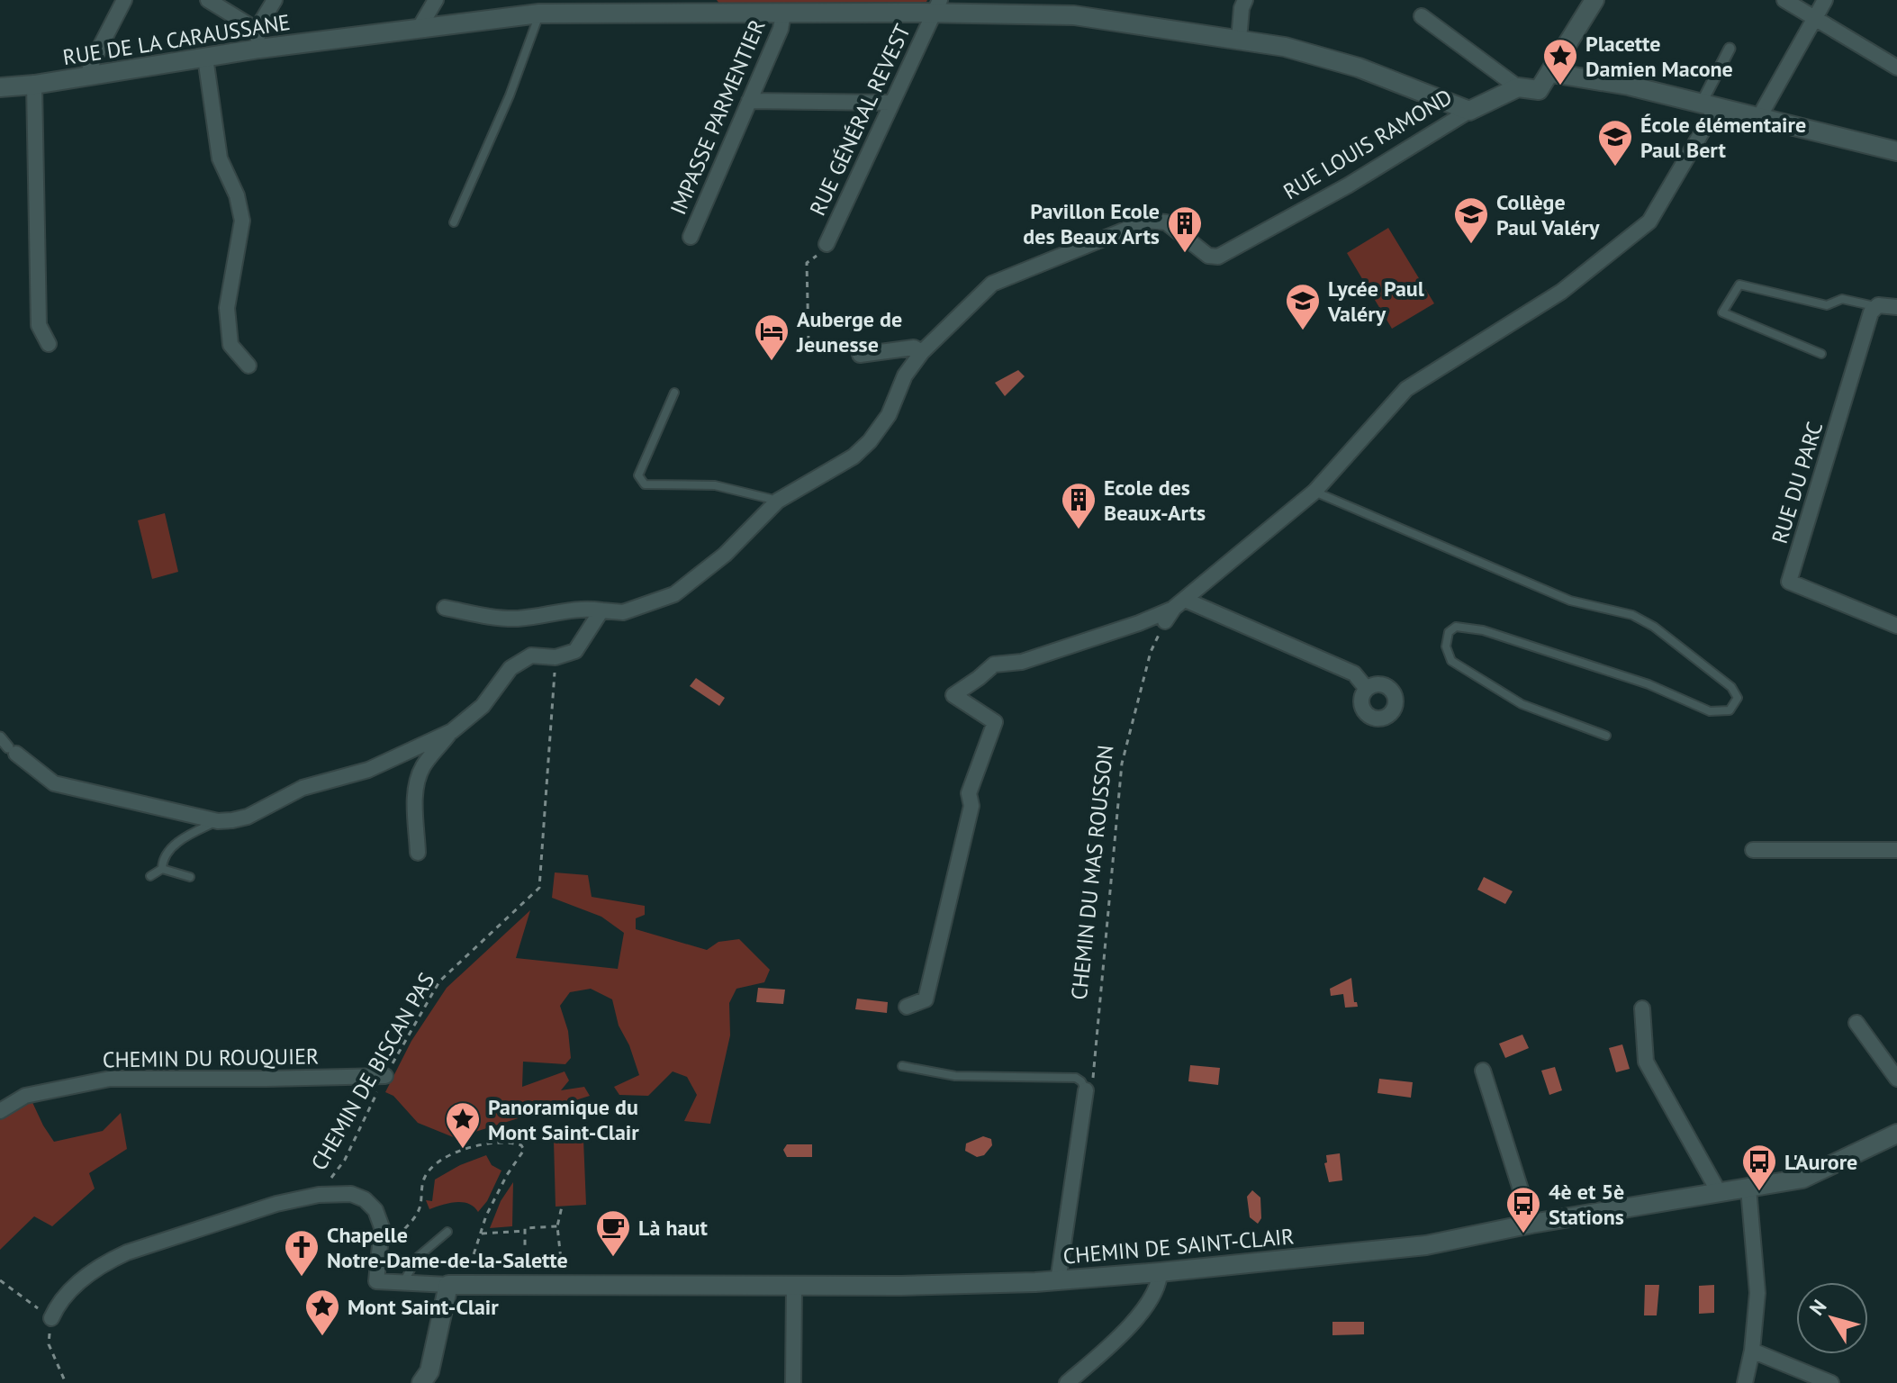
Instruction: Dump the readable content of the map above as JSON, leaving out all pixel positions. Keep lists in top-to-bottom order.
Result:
{
  "streets": {
    "street": [
      "RUE DE LA CARAUSSANE",
      "IMPASSE PARMENTIER",
      "RUE GÉNÉRAL REVEST",
      "RUE LOUIS RAMOND",
      "RUE DU PARC",
      "CHEMIN DU ROUQUIER",
      "CHEMIN DE SAINT-CLAIR"
    ],
    "path": ["CHEMIN DU MAS ROUSSON", "CHEMIN DE BISCAN PAS"]
  },
  "crossings": [
    ["RUE DE LA CARAUSSANE", "IMPASSE PARMENTIER"],
    ["RUE DE LA CARAUSSANE", "RUE GÉNÉRAL REVEST"],
    ["RUE DE LA CARAUSSANE", "RUE LOUIS RAMOND"],
    ["CHEMIN DU ROUQUIER", "CHEMIN DE BISCAN PAS"]
  ],
  "places": {
    "place": ["Placette Damien Macone", "Panoramique du Mont Saint-Clair", "Mont Saint-Clair"],
    "school or university": ["École élémentaire Paul Bert", "Collège Paul Valéry", "Lycée Paul Valéry"],
    "building": ["Pavillon Ecole des Beaux Arts", "Ecole des Beaux-Arts"],
    "hotel": ["Auberge de Jeunesse"],
    "bus stop": ["L'Aurore", "4è et 5è Stations"],
    "cafe": ["Là haut"],
    "church": ["Chapelle Notre-Dame-de-la-Salette"]
  },
  "north": "top left"
}
